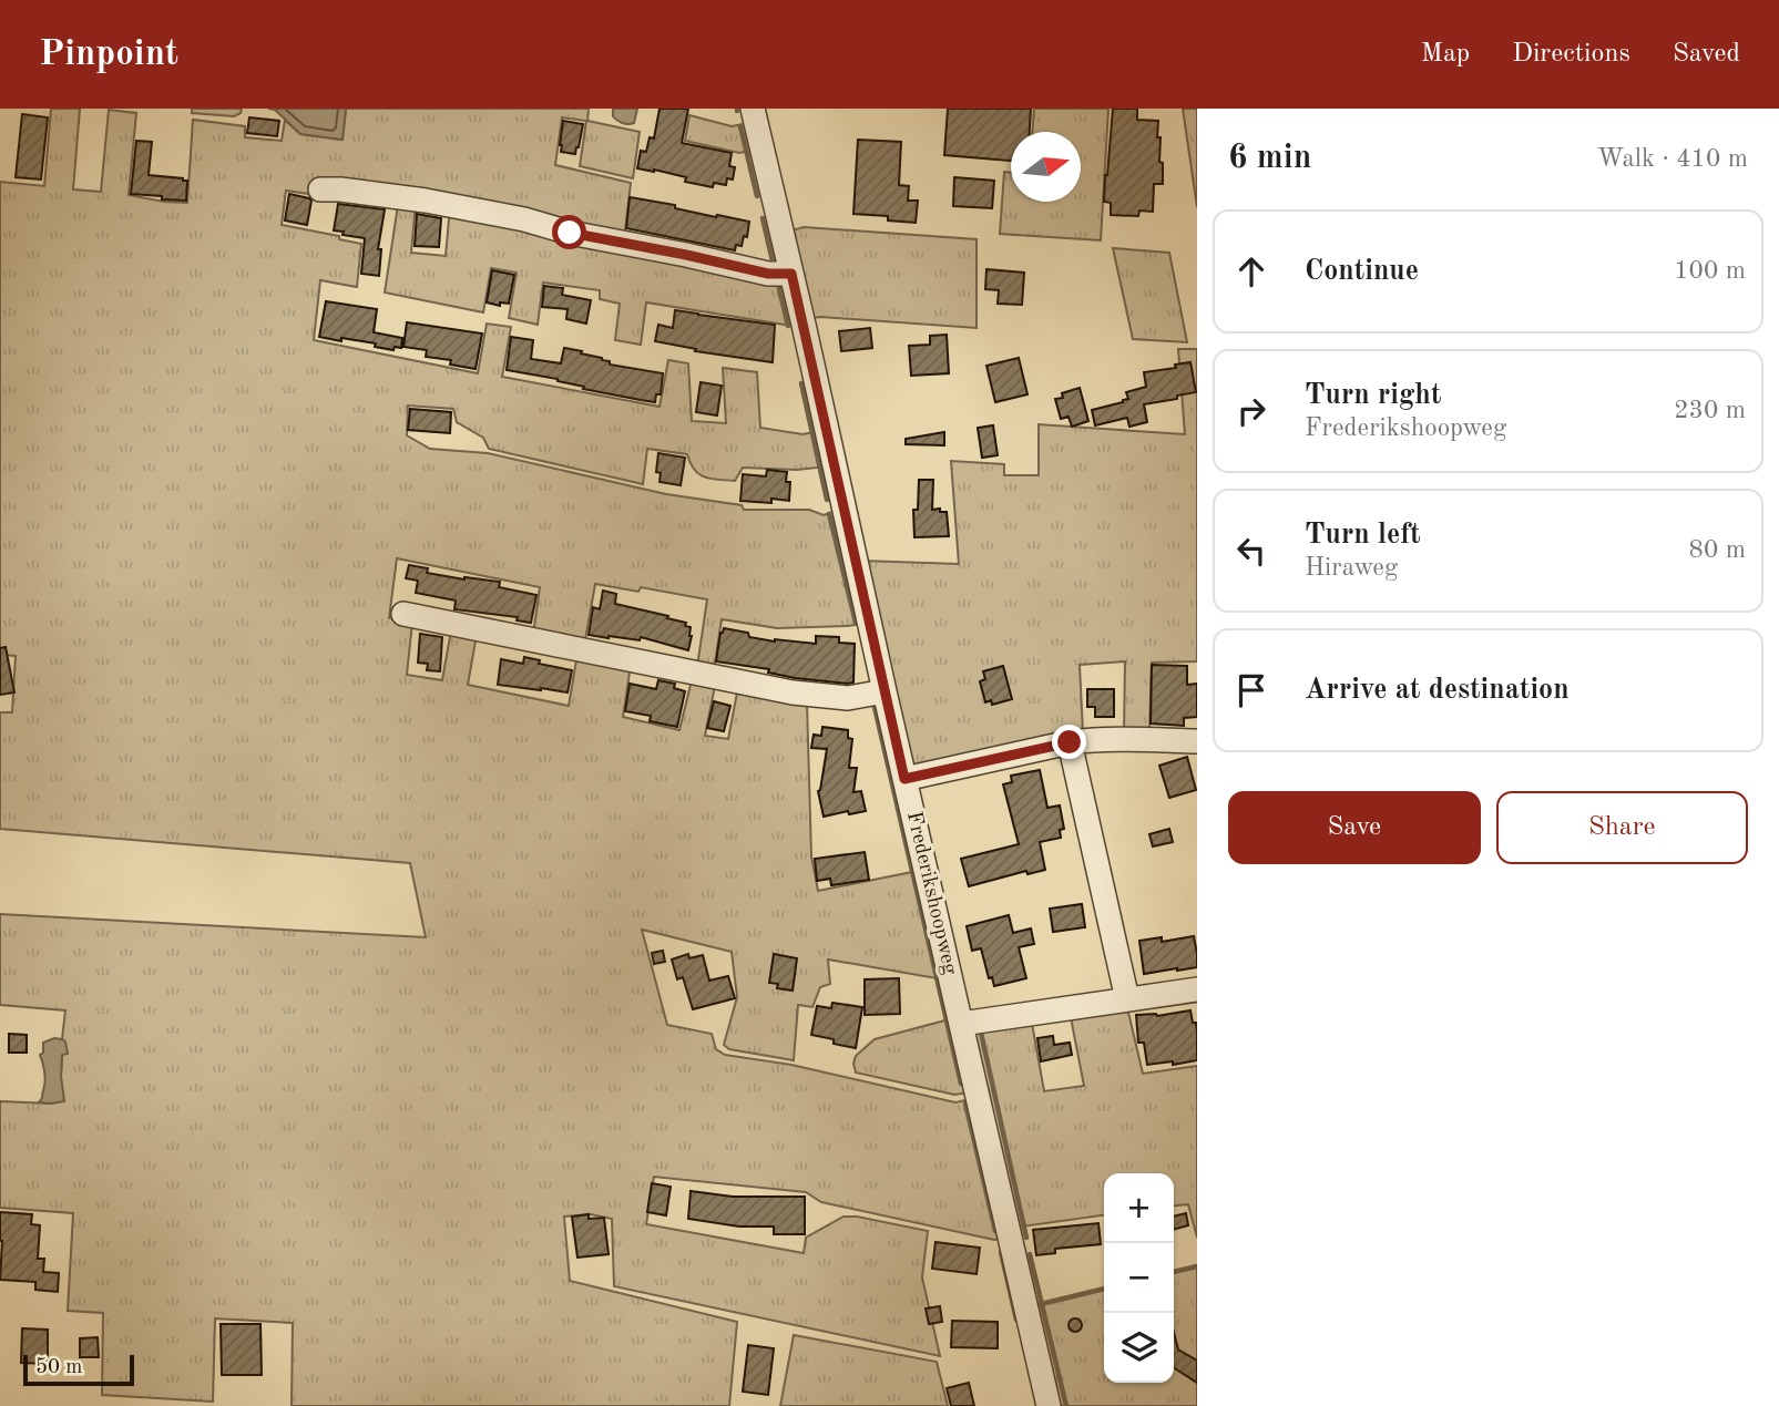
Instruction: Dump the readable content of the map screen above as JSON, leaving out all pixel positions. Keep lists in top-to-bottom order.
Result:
{
  "streets": {
    "street": ["Frederikshoopweg"]
  },
  "scale_bar": "50 m",
  "north": "right",
  "page": {
    "header": "Pinpoint",
    "nav": ["Map", "Directions", "Saved"],
    "heading": ["6 min", "Walk · 410 m"],
    "list": [
      ["Continue", "100 m"],
      ["Turn right", "Frederikshoopweg", "230 m"],
      ["Turn left", "Hiraweg", "80 m"],
      "Arrive at destination"
    ],
    "buttons": ["Save", "Share"],
    "map_buttons": ["+", "−"],
    "scale": "50 m"
  }
}
